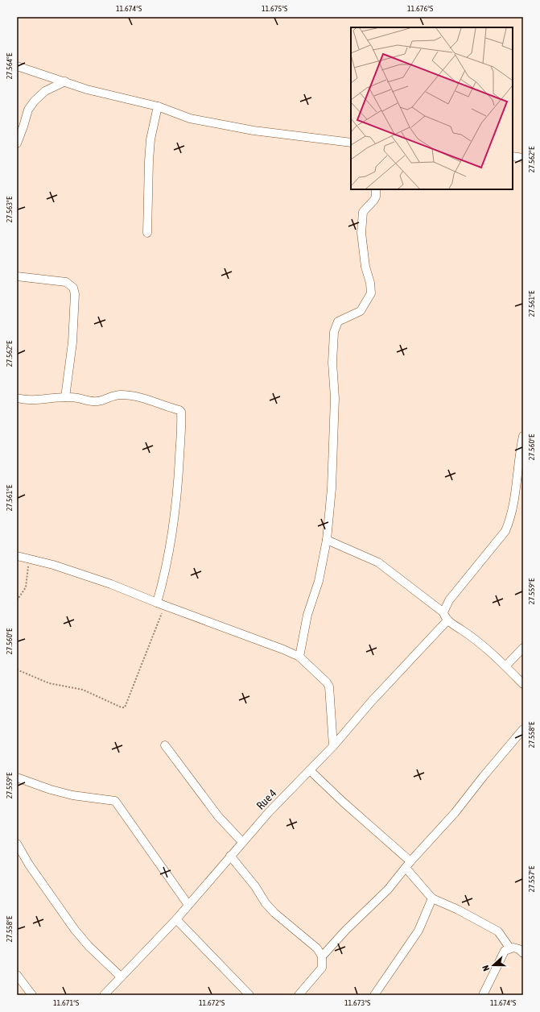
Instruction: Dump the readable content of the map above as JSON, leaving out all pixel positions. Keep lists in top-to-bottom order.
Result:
{
  "streets": {
    "street": ["Rue 4"]
  },
  "north": "left",
  "coordinates": [
    "11.674°S",
    "11.675°S",
    "11.676°S",
    "27.564°E",
    "27.562°E",
    "27.563°E",
    "27.561°E",
    "27.560°E",
    "27.559°E",
    "27.558°E",
    "27.557°E",
    "11.671°S",
    "11.672°S",
    "11.673°S"
  ]
}
